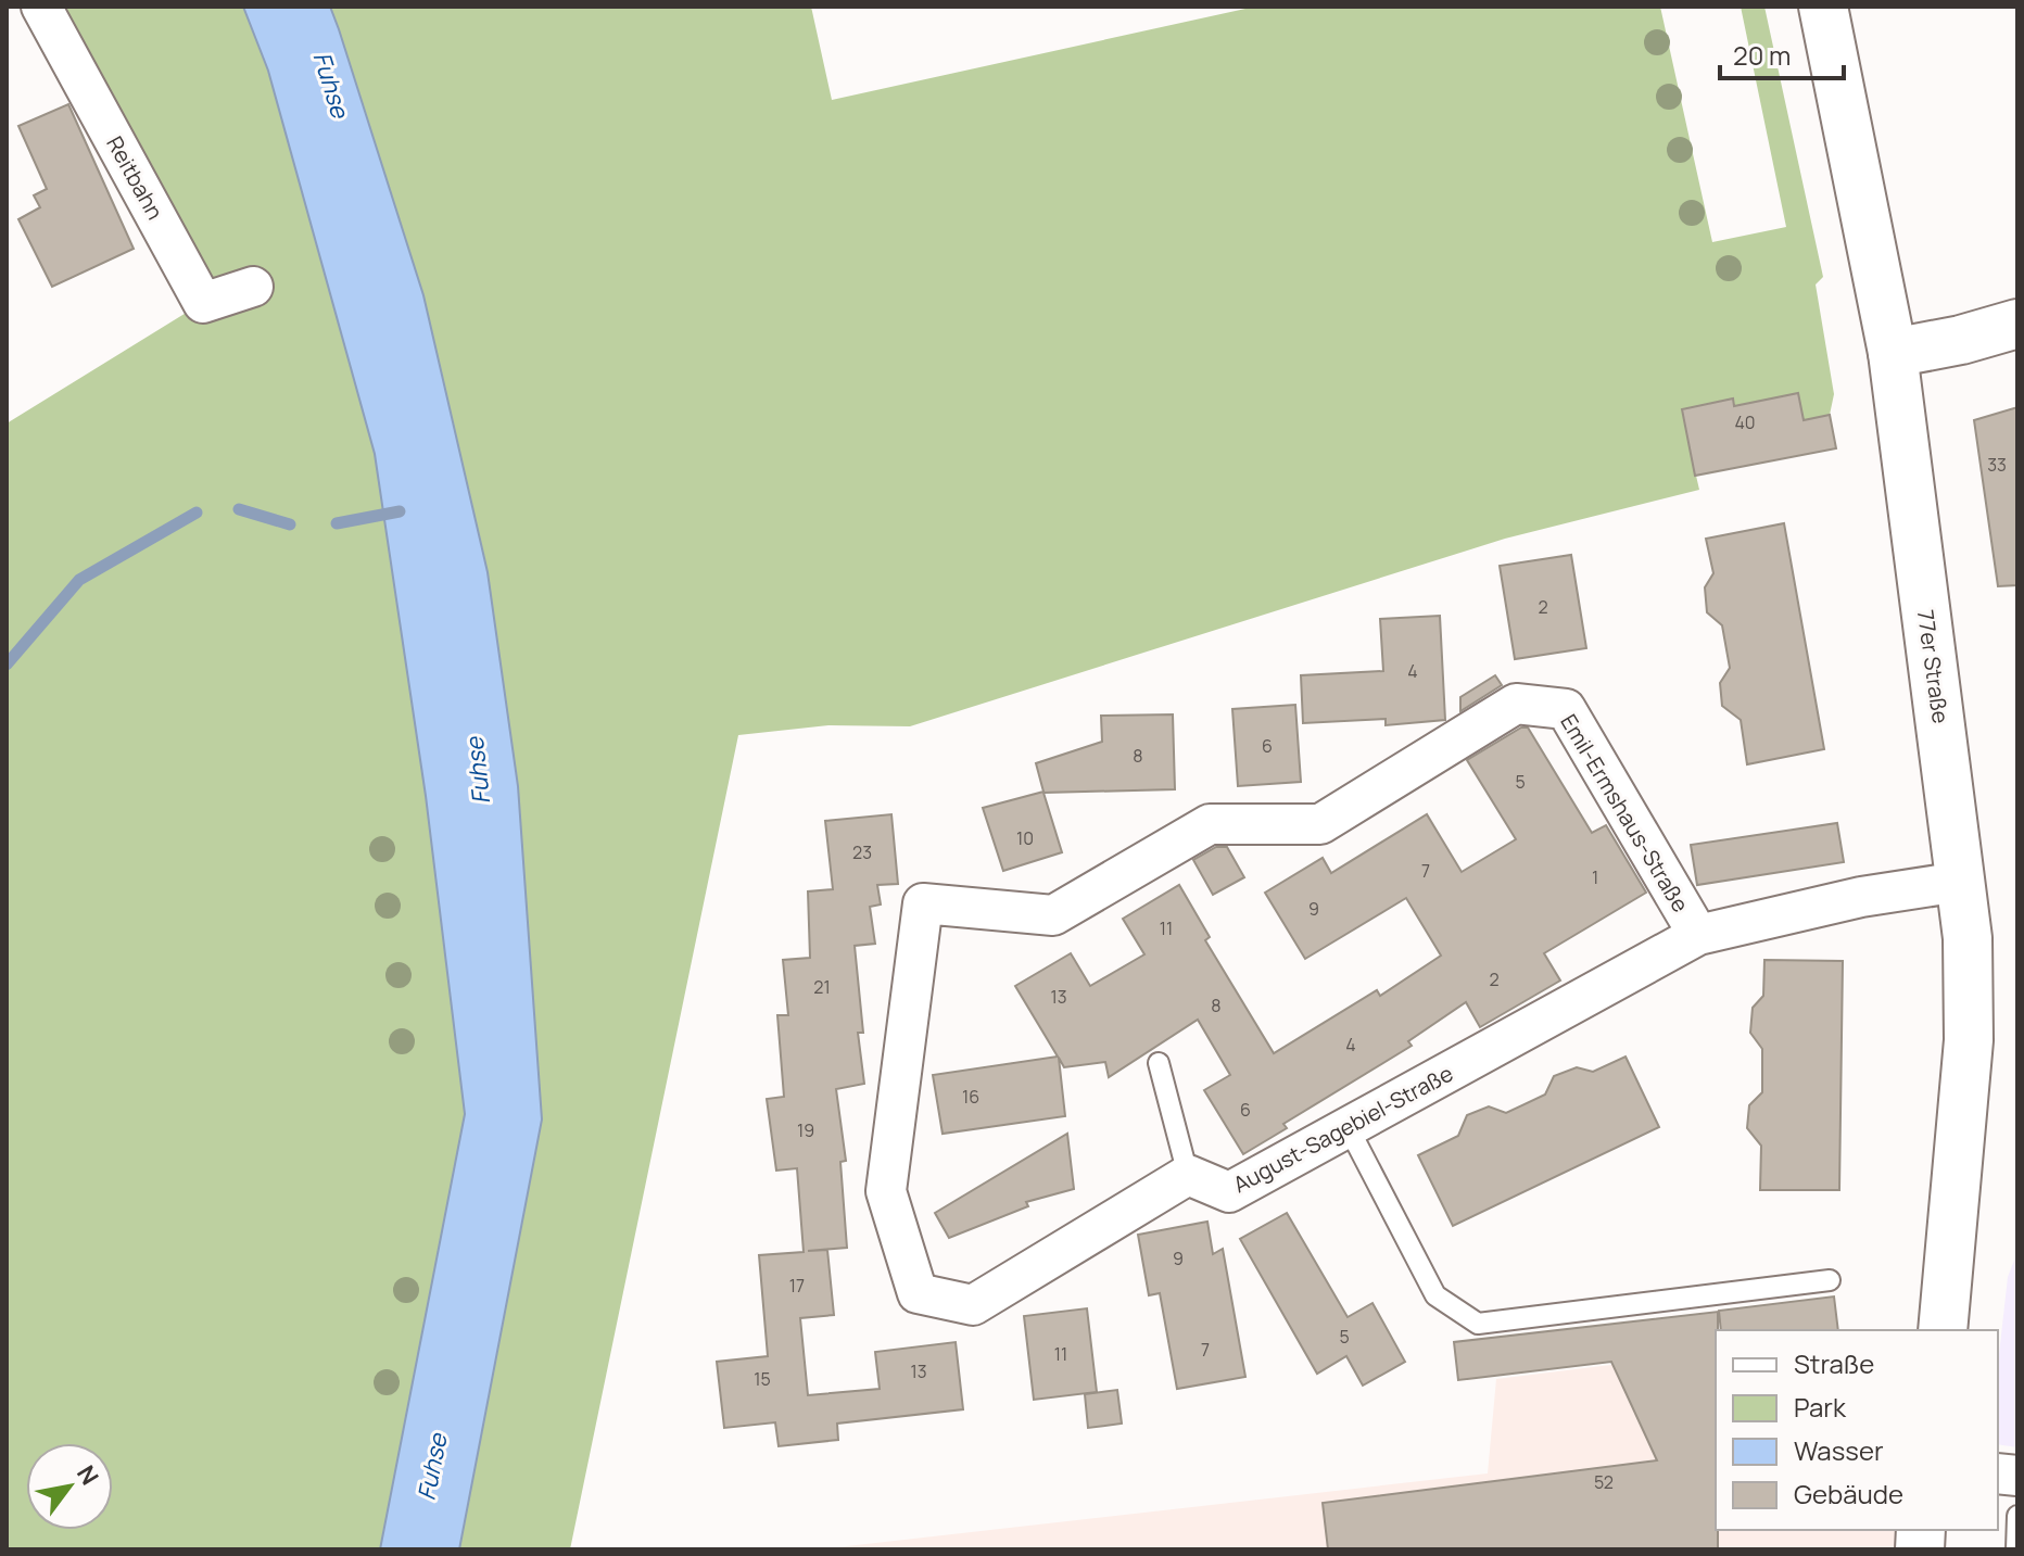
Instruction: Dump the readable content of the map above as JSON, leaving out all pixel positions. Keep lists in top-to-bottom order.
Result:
{
  "streets": {
    "street": [
      "Reitbahn",
      "77er Straße",
      "Emil-Ermshaus-Straße",
      "August-Sagebiel-Straße"
    ]
  },
  "crossings": [
    ["77er Straße", "August-Sagebiel-Straße"],
    ["Emil-Ermshaus-Straße", "August-Sagebiel-Straße"]
  ],
  "water": ["Fuhse"],
  "house_numbers": [
    "40",
    "33",
    "2",
    "4",
    "6",
    "8",
    "5",
    "10",
    "23",
    "7",
    "1",
    "9",
    "11",
    "2",
    "21",
    "13",
    "8",
    "4",
    "16",
    "6",
    "19",
    "9",
    "17",
    "5",
    "7",
    "11",
    "13",
    "15",
    "52"
  ],
  "legend": [
    "Straße",
    "Park",
    "Wasser",
    "Gebäude"
  ],
  "scale_bar": "20 m",
  "north": "top right"
}
